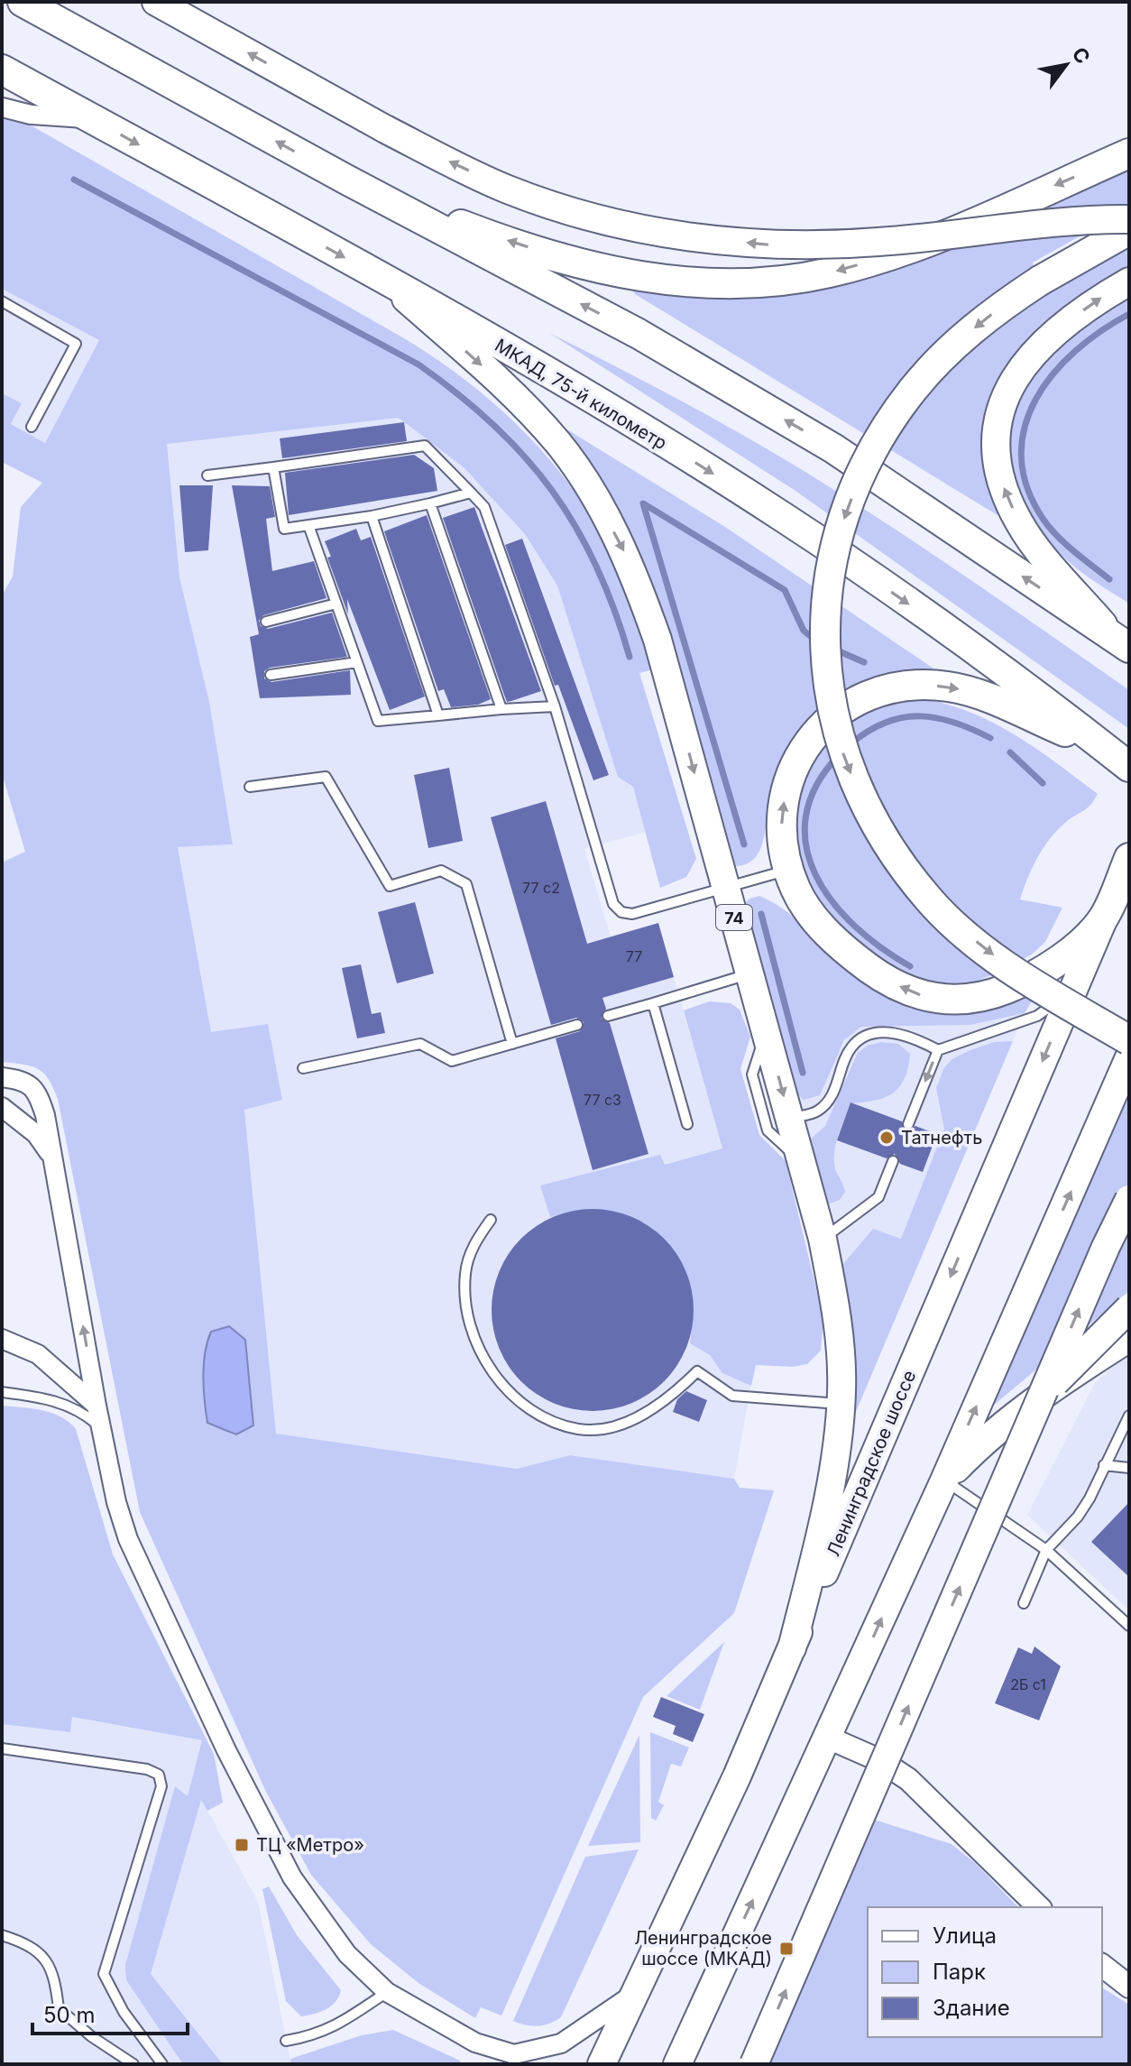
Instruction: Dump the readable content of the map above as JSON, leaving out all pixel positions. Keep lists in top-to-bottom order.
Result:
{
  "streets": {
    "highway": ["МКАД, 75-й километр", "Ленинградское шоссе"],
    "main road": ["74"]
  },
  "crossings": [
    ["МКАД, 75-й километр", "74"],
    ["74", "Ленинградское шоссе"]
  ],
  "one_way": ["Ленинградское шоссе"],
  "places": {
    "other": ["Татнефть"],
    "transit": ["ТЦ «Метро»", "Ленинградское шоссе (МКАД)"]
  },
  "house_numbers": [
    "77 с2",
    "77",
    "77 с3",
    "2Б с1"
  ],
  "legend": ["Улица", "Парк", "Здание"],
  "scale_bar": "50 m",
  "north": "top right"
}
